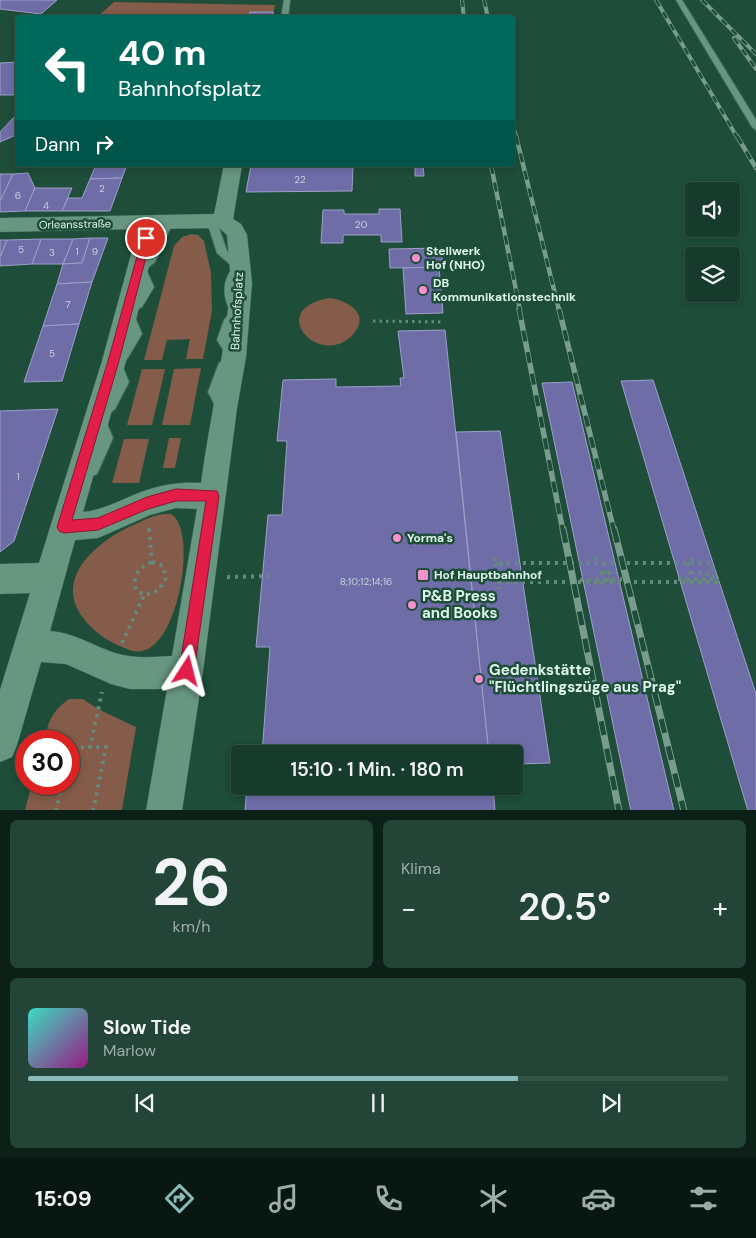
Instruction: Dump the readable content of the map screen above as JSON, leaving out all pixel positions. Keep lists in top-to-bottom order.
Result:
{
  "streets": {
    "street": ["Orleansstraße", "Bahnhofsplatz"]
  },
  "places": {
    "other": [
      "Stellwerk Hof (NHO)",
      "DB Kommunikationstechnik",
      "Yorma's",
      "P&B Press and Books",
      "Gedenkstätte \"Flüchtlingszüge aus Prag\""
    ],
    "transit": ["Hof Hauptbahnhof"]
  },
  "house_numbers": [
    "22",
    "2",
    "6",
    "4",
    "20",
    "5",
    "1",
    "9",
    "3",
    "7",
    "5",
    "1",
    "8;10;12;14;16"
  ],
  "page": {
    "turn": ["40 m", "Bahnhofsplatz"],
    "then": "Dann",
    "limit": "30",
    "trip": "15:10 · 1 Min. · 180 m",
    "tile": [
      ["26", "km/h"],
      "Klima"
    ],
    "heat": ["−", "20.5°", "+"],
    "song": ["Slow Tide", "Marlow"],
    "tabs": "15:09"
  }
}
